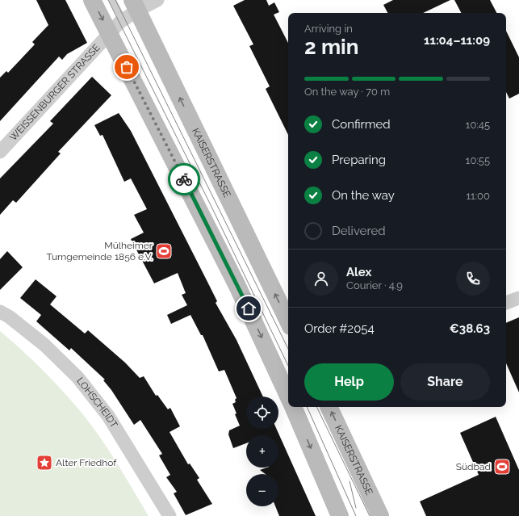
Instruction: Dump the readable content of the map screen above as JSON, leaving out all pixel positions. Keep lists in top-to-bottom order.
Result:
{
  "streets": {
    "main road": ["KAISERSTRASSE"],
    "street": ["WEISSENBURGER STRASSE", "LOHSCHEIDT"]
  },
  "crossings": [
    ["WEISSENBURGER STRASSE", "KAISERSTRASSE"]
  ],
  "places": {
    "sports": ["Mülheimer Turngemeinde 1856 e.V.", "Südbad"],
    "place": ["Alter Friedhof"]
  },
  "page": {
    "heading": ["2 min", "Arriving in", "11:04–11:09"],
    "panel": [
      "Alex",
      "Courier · 4.9",
      "Order #2054",
      "€38.63"
    ],
    "bar": "On the way · 70 m",
    "list": [
      ["Confirmed", "10:45"],
      ["Preparing", "10:55"],
      ["On the way", "11:00"],
      "Delivered"
    ],
    "buttons": ["Help", "Share"],
    "map_buttons": ["+", "−"]
  }
}
